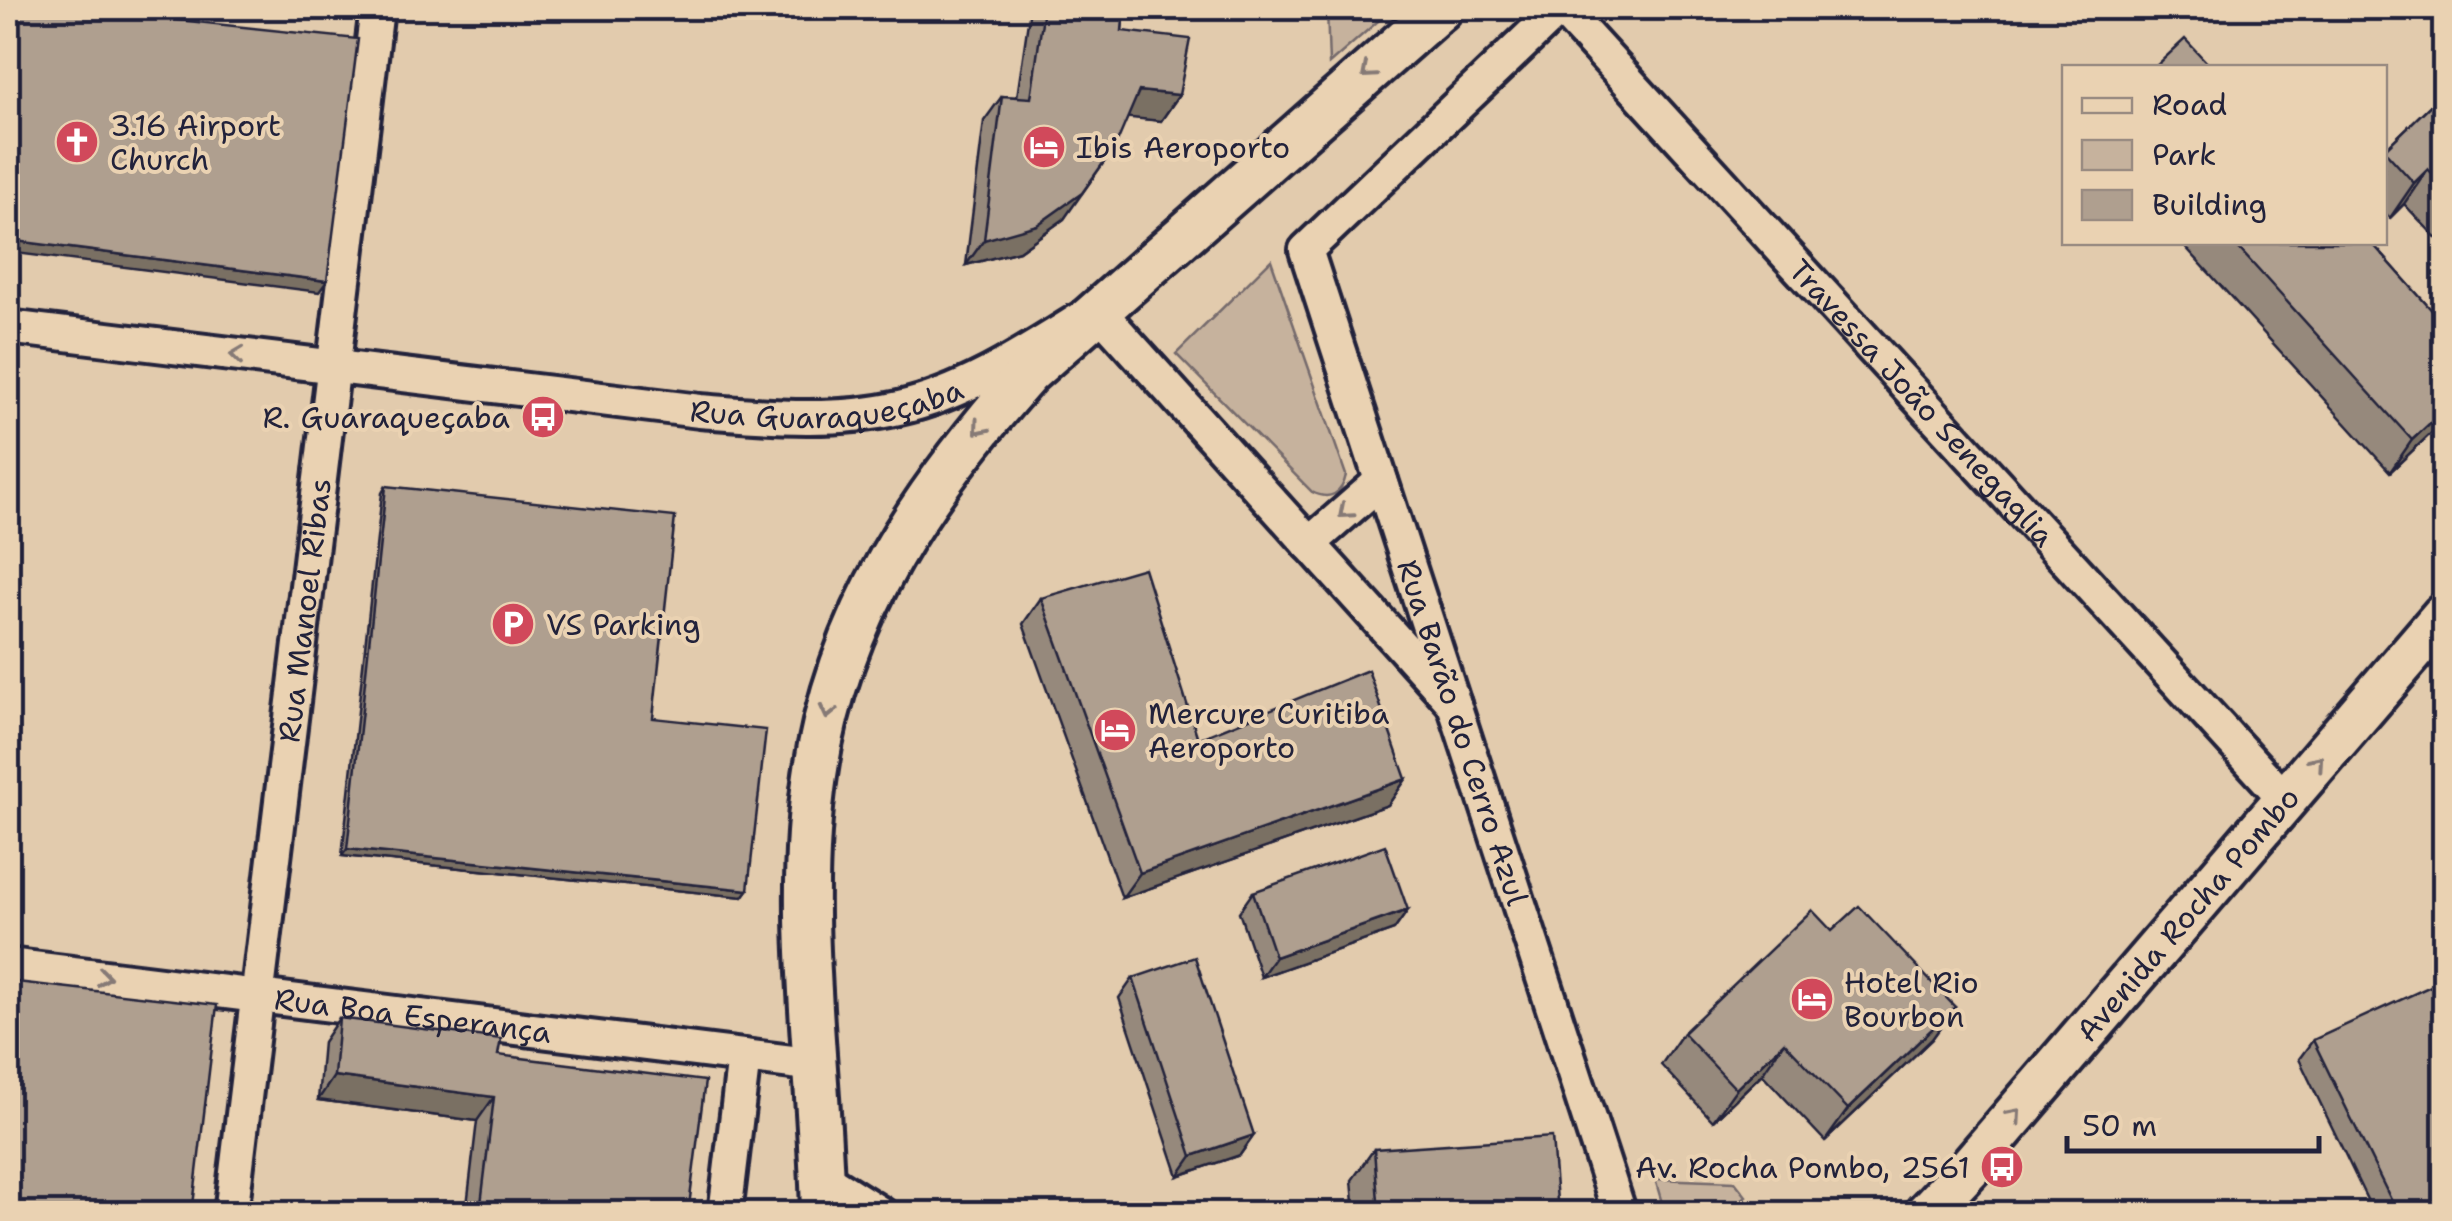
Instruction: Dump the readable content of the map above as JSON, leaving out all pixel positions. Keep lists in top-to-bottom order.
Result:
{
  "streets": {
    "main road": ["Avenida Rocha Pombo"],
    "street": [
      "Rua Guaraqueçaba",
      "Travessa João Senegaglia",
      "Rua Manoel Ribas",
      "Rua Barão do Cerro Azul",
      "Rua Boa Esperança"
    ]
  },
  "crossings": [
    ["Rua Guaraqueçaba", "Rua Manoel Ribas"],
    ["Travessa João Senegaglia", "Rua Barão do Cerro Azul"],
    ["Travessa João Senegaglia", "Avenida Rocha Pombo"],
    ["Rua Manoel Ribas", "Rua Boa Esperança"]
  ],
  "one_way": ["Avenida Rocha Pombo"],
  "places": {
    "church": ["3.16 Airport Church"],
    "hotel": ["Ibis Aeroporto", "Mercure Curitiba Aeroporto", "Hotel Rio Bourbon"],
    "bus stop": ["R. Guaraqueçaba", "Av. Rocha Pombo, 2561"],
    "parking": ["VS Parking"]
  },
  "legend": ["Road", "Park", "Building"],
  "scale_bar": "50 m"
}
